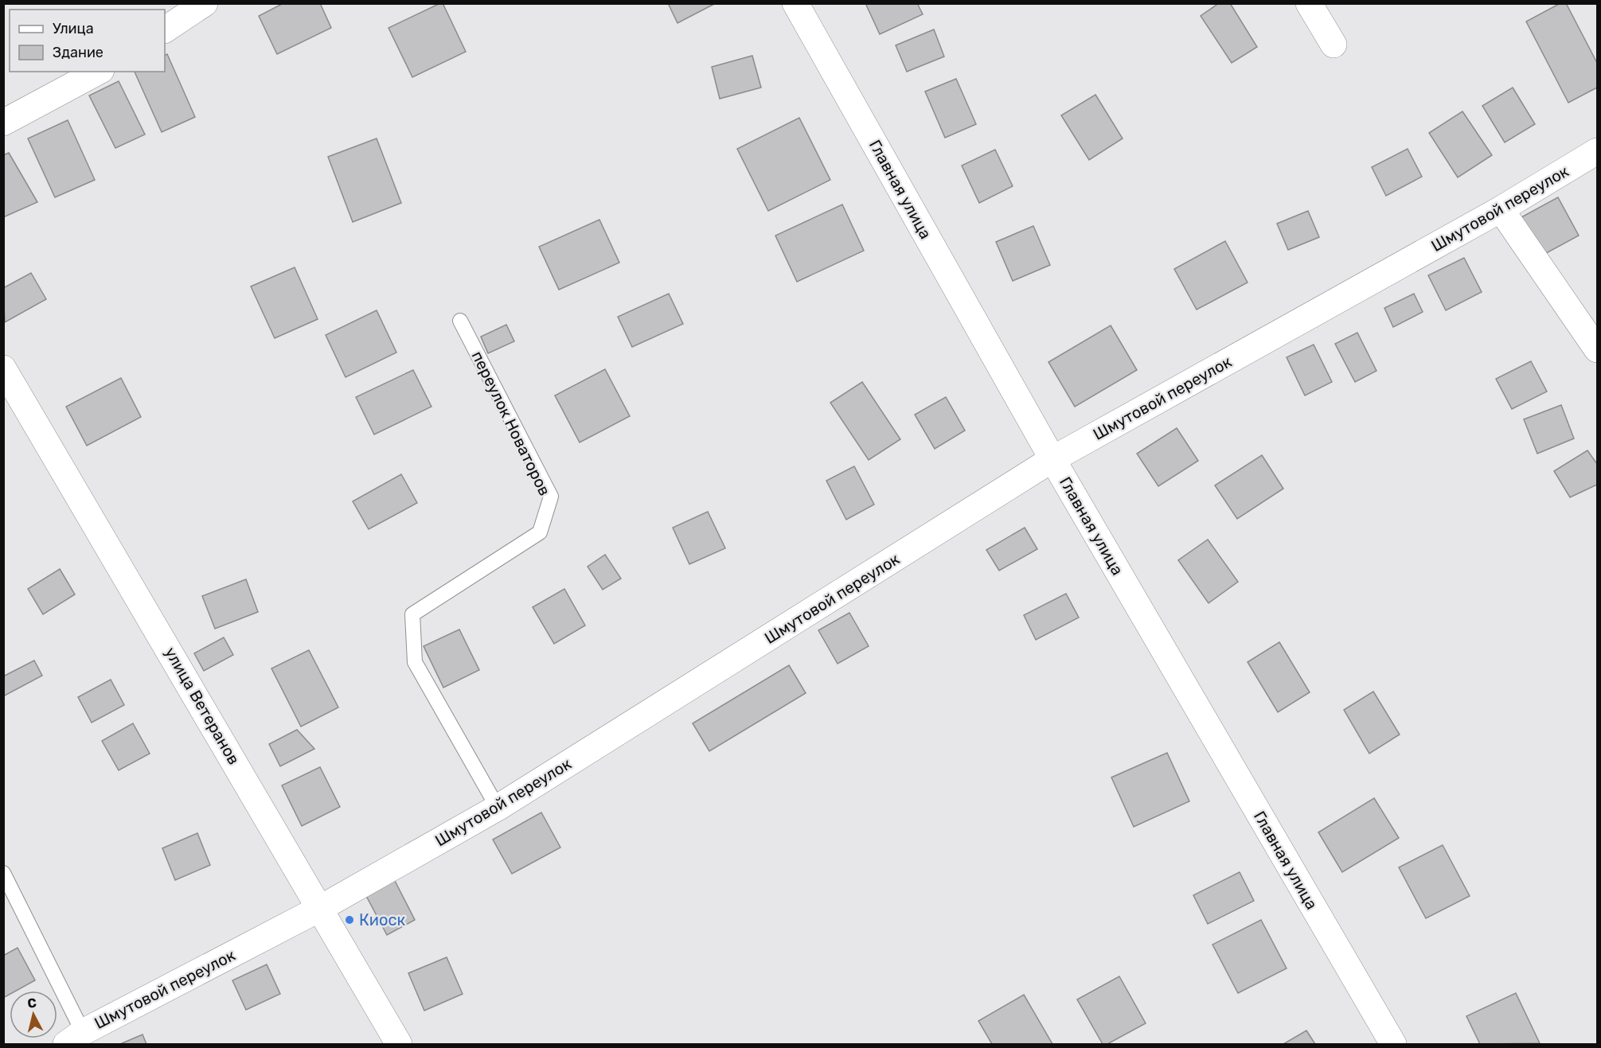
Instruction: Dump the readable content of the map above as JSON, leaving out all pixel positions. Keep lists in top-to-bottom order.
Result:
{
  "streets": {
    "street": ["Главная улица", "Шмутовой переулок", "улица Ветеранов"],
    "lane": ["переулок Новаторов"]
  },
  "crossings": [
    ["Главная улица", "Шмутовой переулок"],
    ["Шмутовой переулок", "переулок Новаторов"],
    ["Шмутовой переулок", "улица Ветеранов"]
  ],
  "places": ["Киоск"],
  "legend": ["Улица", "Здание"],
  "north": "top"
}
